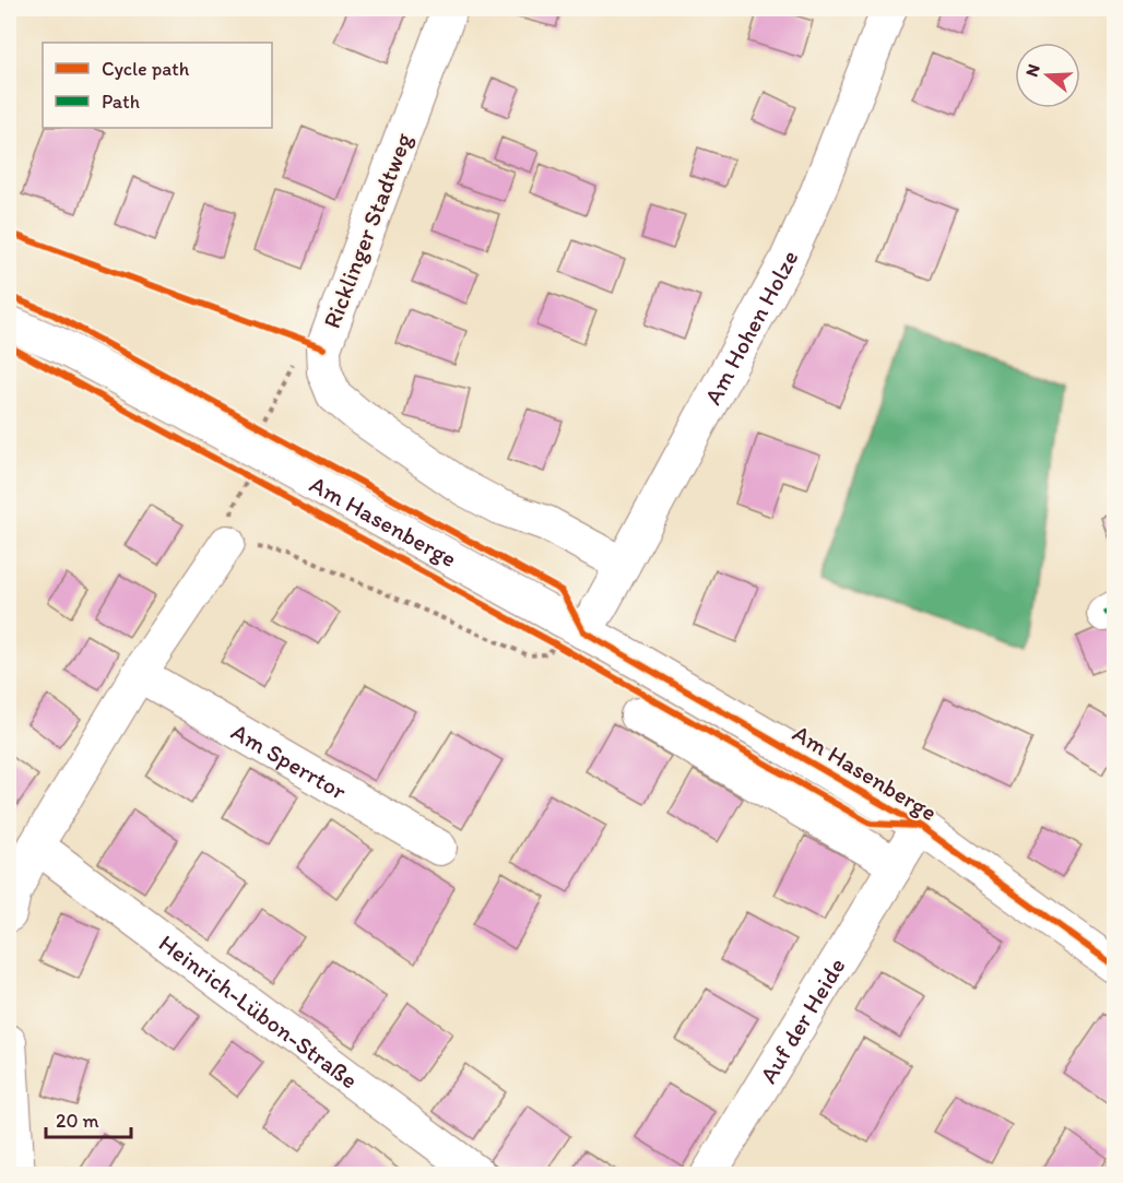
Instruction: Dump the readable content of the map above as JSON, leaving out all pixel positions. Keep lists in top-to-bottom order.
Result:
{
  "streets": {
    "street": [
      "Ricklinger Stadtweg",
      "Am Hohen Holze",
      "Am Hasenberge",
      "Am Sperrtor",
      "Heinrich-Lübon-Straße",
      "Auf der Heide"
    ]
  },
  "crossings": [
    ["Ricklinger Stadtweg", "Am Hohen Holze"],
    ["Am Hohen Holze", "Am Hasenberge"],
    ["Am Hasenberge", "Auf der Heide"]
  ],
  "legend": ["Cycle path", "Path"],
  "scale_bar": "20 m",
  "north": "left"
}
